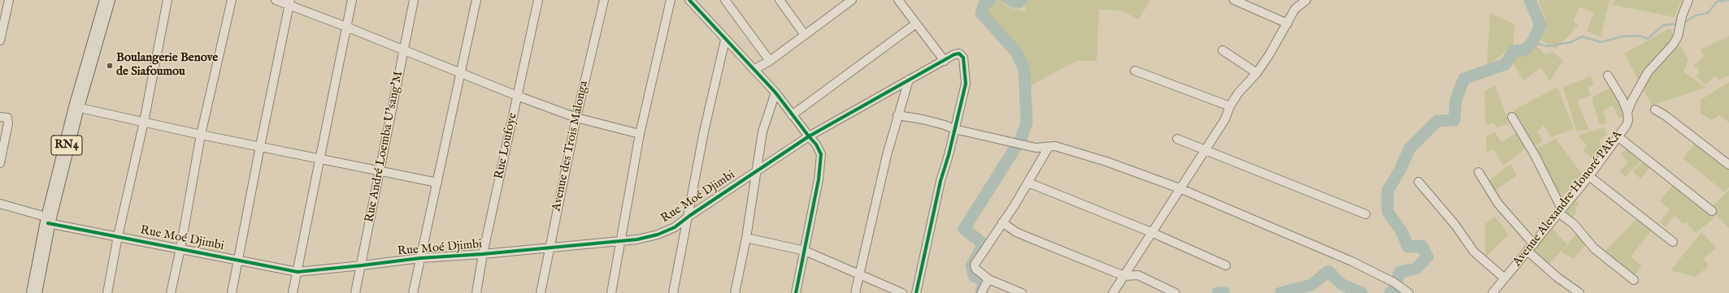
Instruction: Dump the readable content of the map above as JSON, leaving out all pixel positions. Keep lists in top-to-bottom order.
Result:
{
  "streets": {
    "highway": ["RN4"],
    "street": [
      "Rue Loufoye",
      "Avenue des Trois Malonga",
      "Rue André Loemba U'sang'M",
      "Rue Moé Djimbi",
      "Avenue Alexandre Honoré PAKA"
    ]
  },
  "crossings": [
    ["RN4", "Rue Moé Djimbi"],
    ["Rue Loufoye", "Rue Moé Djimbi"],
    ["Avenue des Trois Malonga", "Rue Moé Djimbi"],
    ["Rue André Loemba U'sang'M", "Rue Moé Djimbi"]
  ],
  "places": ["Boulangerie Benove de Siafoumou"]
}
